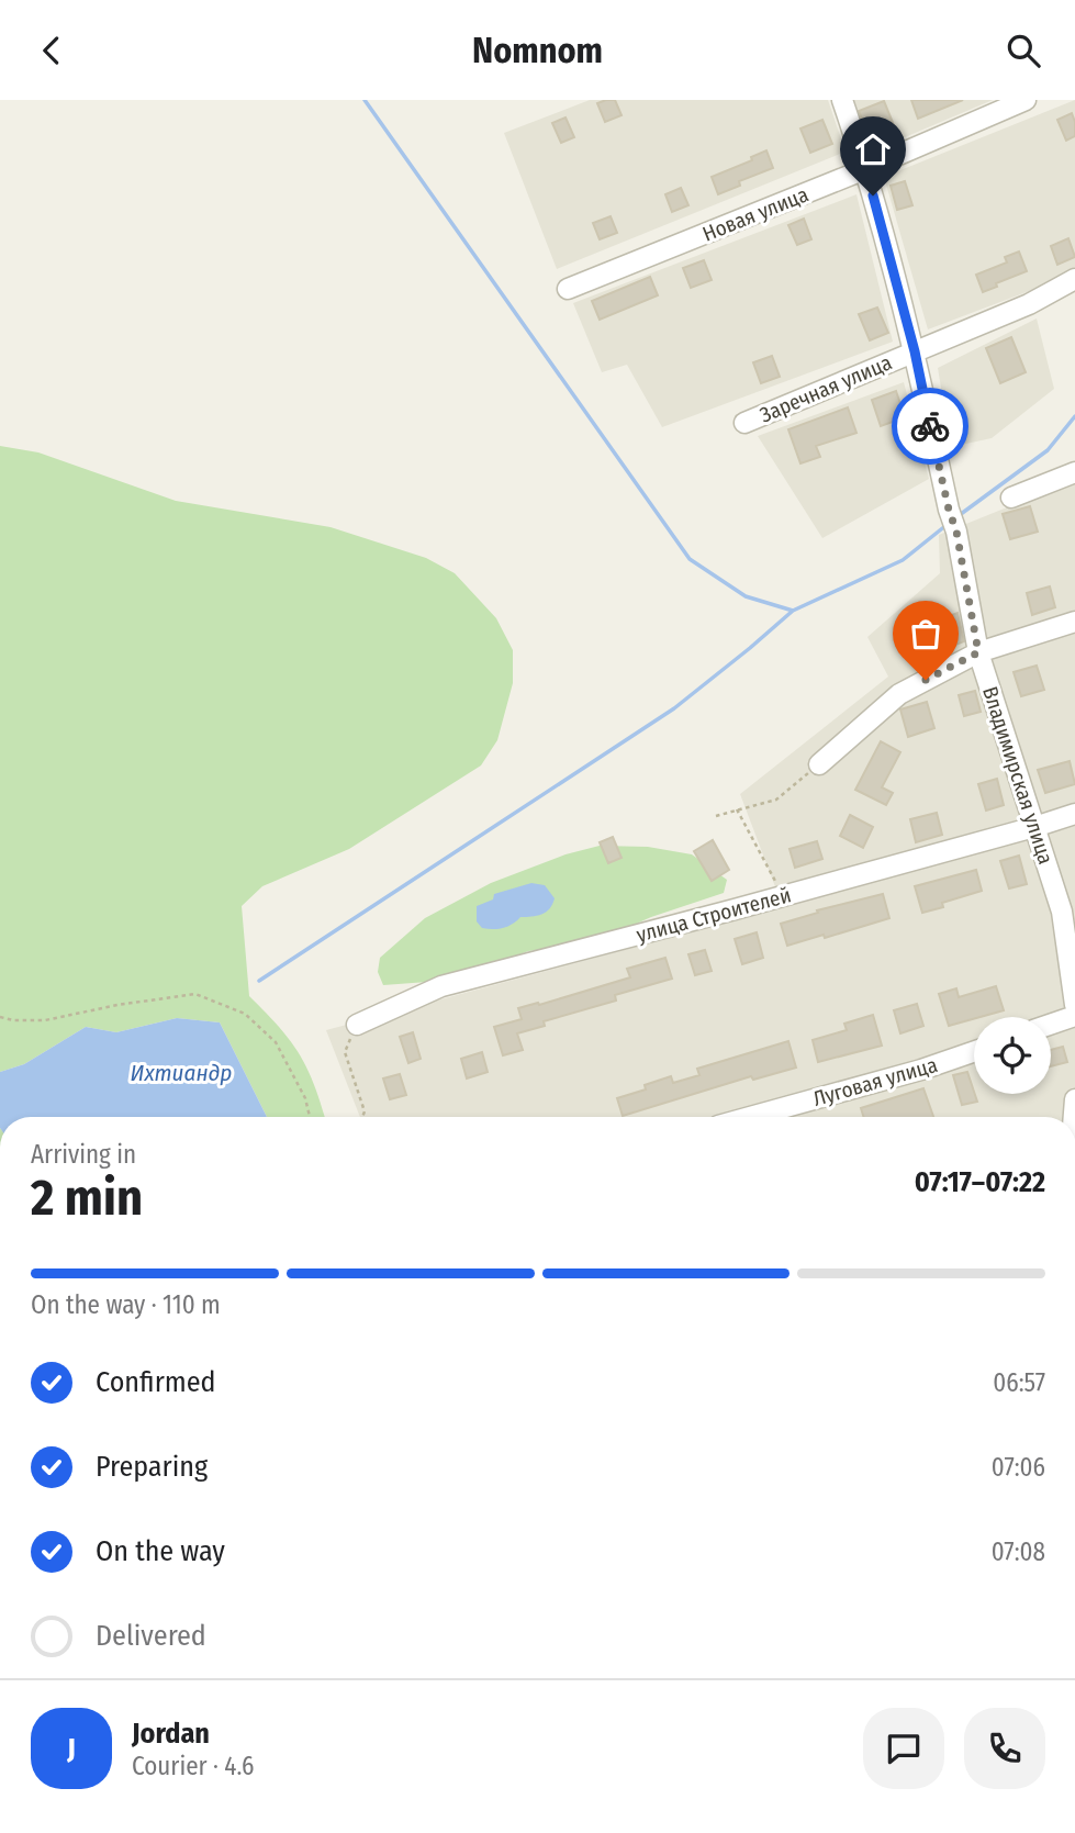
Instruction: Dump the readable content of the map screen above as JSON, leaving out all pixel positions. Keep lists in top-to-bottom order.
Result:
{
  "streets": {
    "street": [
      "Новая улица",
      "Заречная улица",
      "Владимирская улица",
      "улица Строителей",
      "Луговая улица"
    ]
  },
  "crossings": [
    ["Новая улица", "Владимирская улица"],
    ["Заречная улица", "Владимирская улица"],
    ["Владимирская улица", "улица Строителей"]
  ],
  "water": ["Ихтиандр"],
  "page": {
    "header": "Nomnom",
    "heading": ["2 min", "Arriving in", "07:17–07:22"],
    "panel": ["Jordan", "Courier · 4.6"],
    "bar": "On the way · 110 m",
    "list": [
      ["Confirmed", "06:57"],
      ["Preparing", "07:06"],
      ["On the way", "07:08"],
      "Delivered"
    ],
    "round": "J"
  }
}
